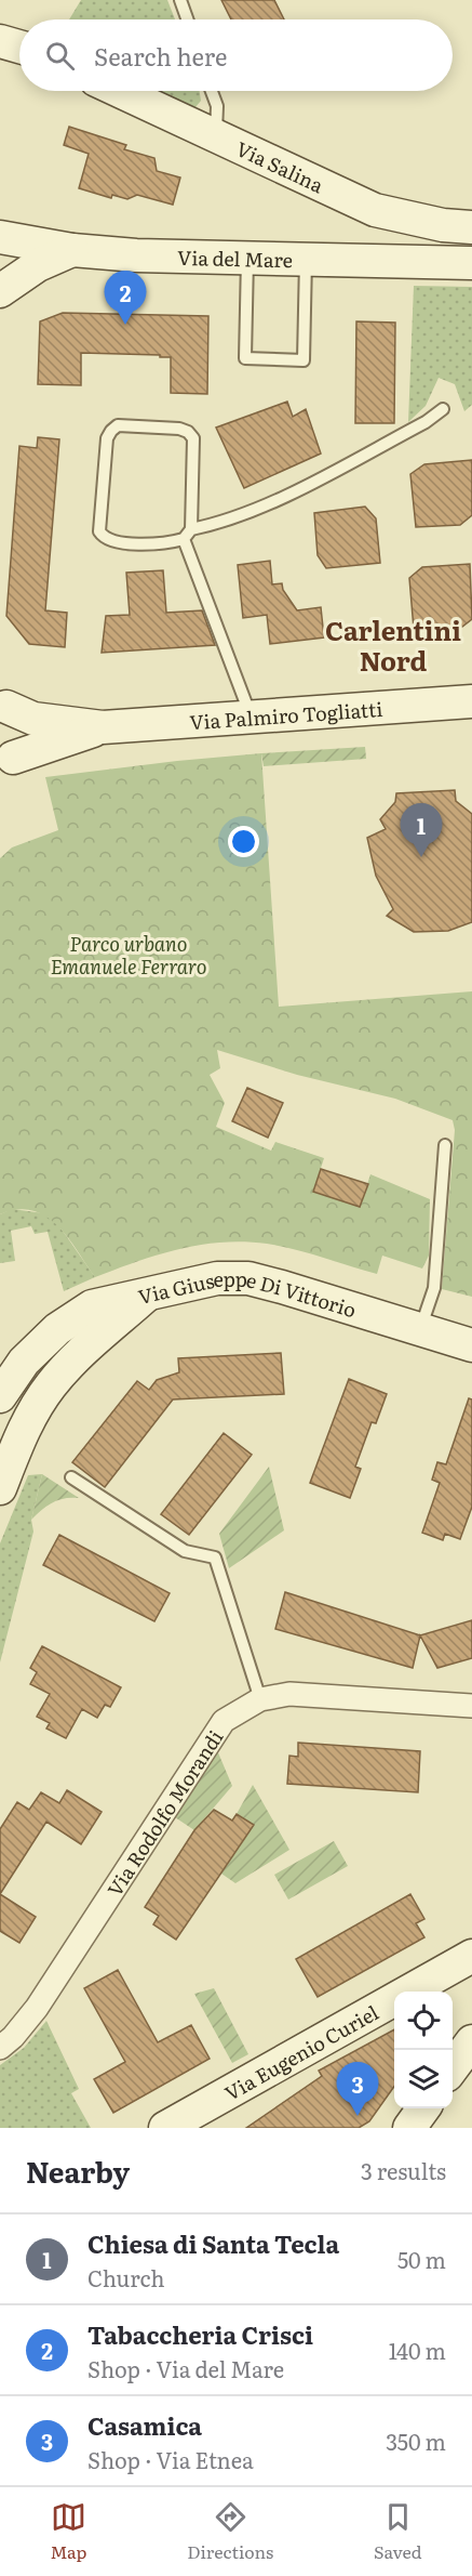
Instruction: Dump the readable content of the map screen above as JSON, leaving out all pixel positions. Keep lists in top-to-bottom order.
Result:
{
  "streets": {
    "street": [
      "Via Salina",
      "Via del Mare",
      "Via Palmiro Togliatti",
      "Via Giuseppe Di Vittorio",
      "Via Rodolfo Morandi",
      "Via Eugenio Curiel"
    ]
  },
  "districts": ["Carlentini Nord"],
  "parks": ["Parco urbano Emanuele Ferraro"],
  "page": {
    "search": "Search here",
    "pins": ["2", "1", "3"],
    "heading": ["Nearby", "3 results"],
    "list": [
      {
        "mark": "1",
        "name": "Chiesa di Santa Tecla",
        "note": "Church",
        "value": "50 m"
      },
      {
        "mark": "2",
        "name": "Tabaccheria Crisci",
        "note": "Shop · Via del Mare",
        "value": "140 m"
      },
      {
        "mark": "3",
        "name": "Casamica",
        "note": "Shop · Via Etnea",
        "value": "350 m"
      }
    ],
    "nav": ["Map", "Directions", "Saved"]
  }
}
